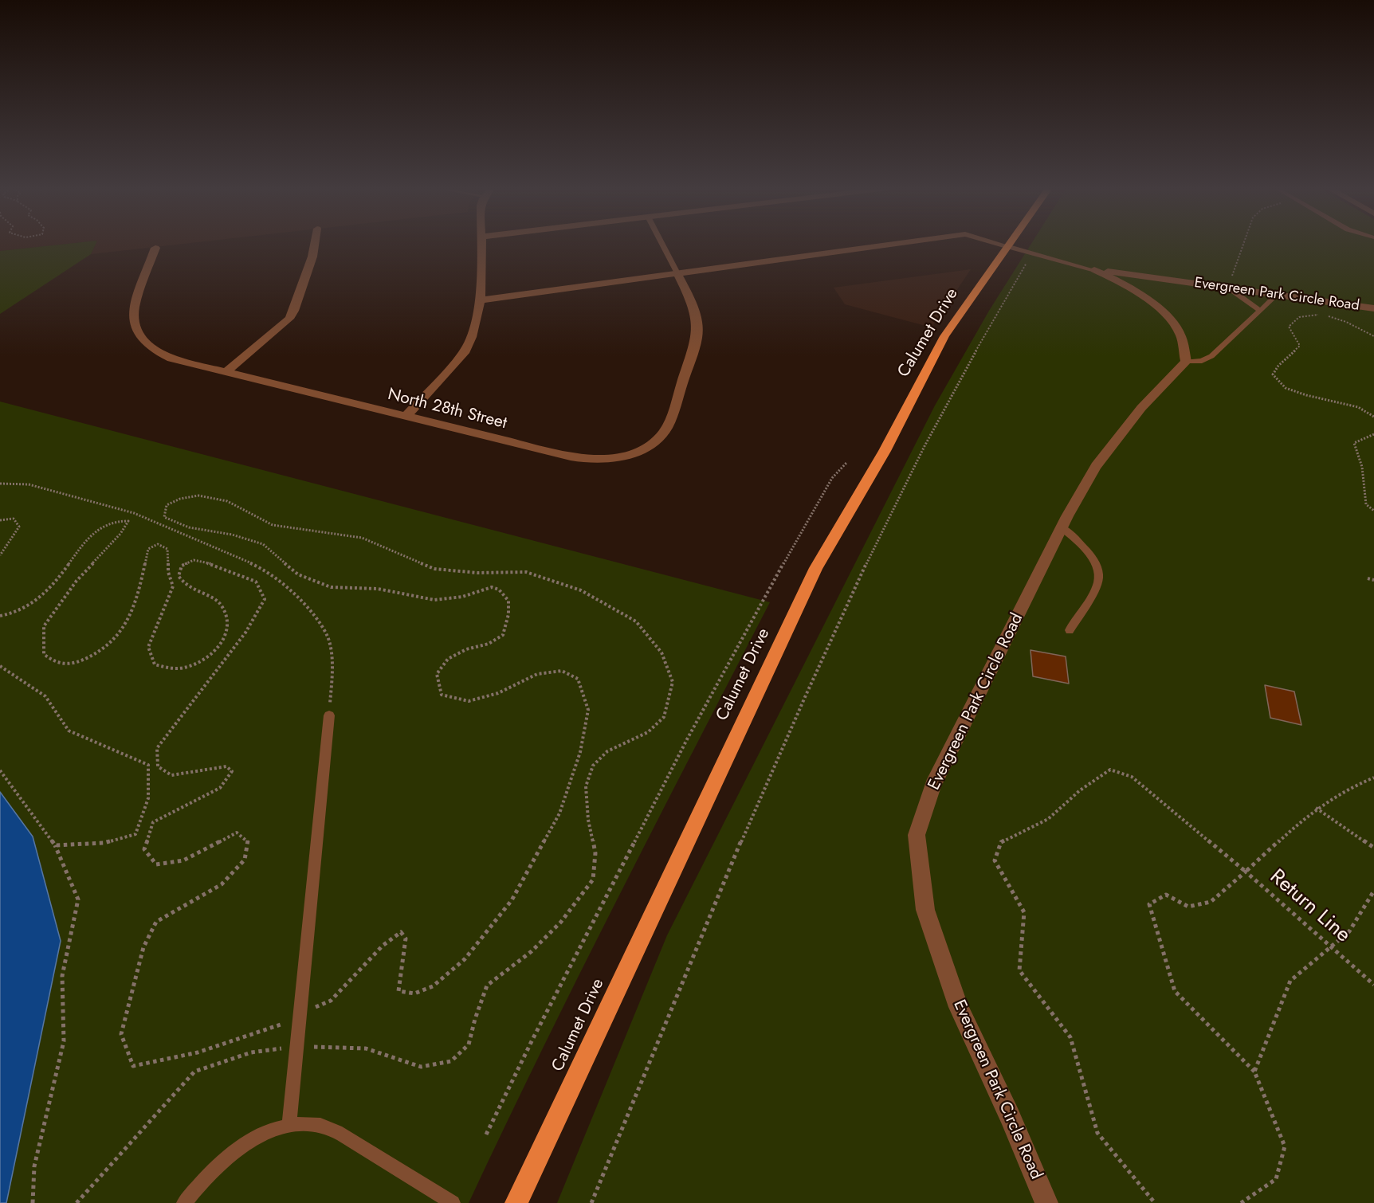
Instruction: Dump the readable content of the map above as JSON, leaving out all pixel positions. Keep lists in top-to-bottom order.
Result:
{
  "streets": {
    "main road": ["Calumet Drive"],
    "street": ["Evergreen Park Circle Road", "North 28th Street"],
    "path": ["Return Line"]
  },
  "crossings": [
    ["Evergreen Park Circle Road", "Calumet Drive"]
  ]
}
